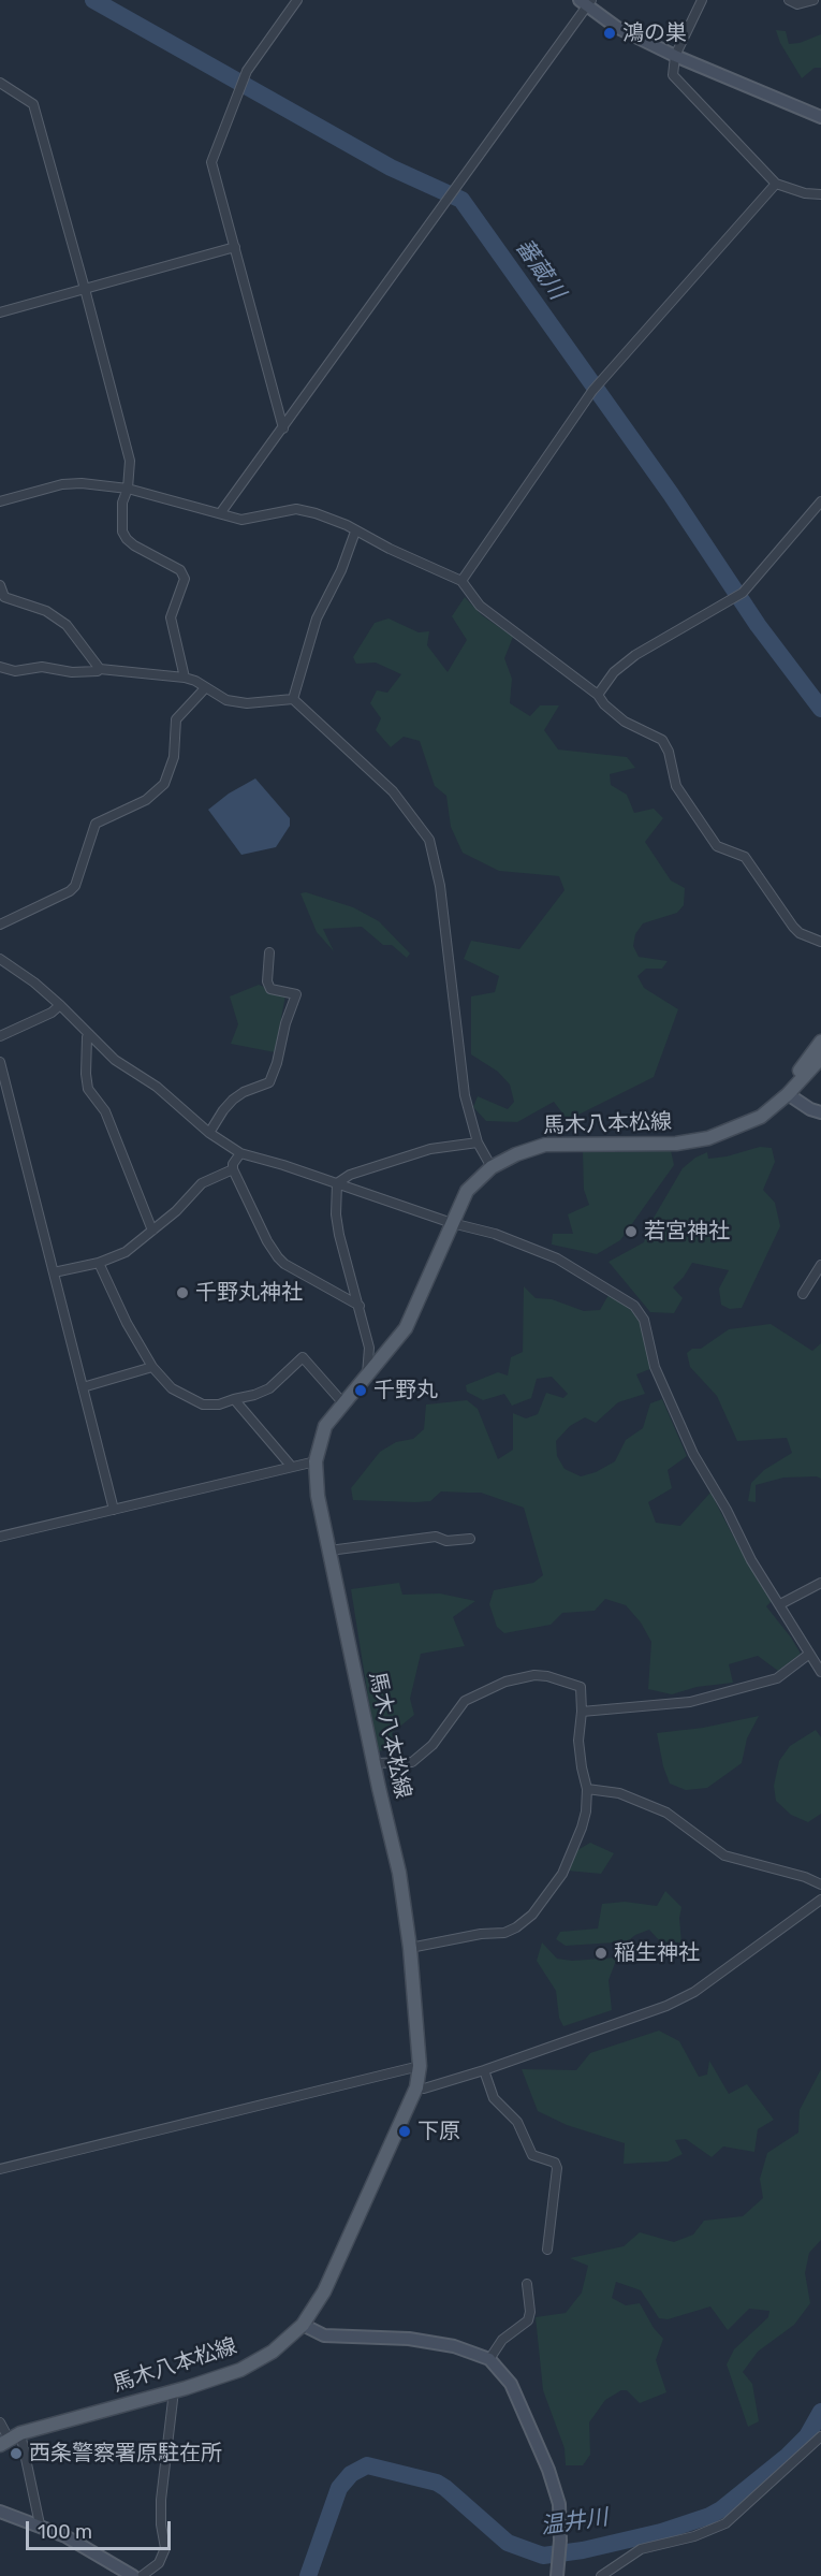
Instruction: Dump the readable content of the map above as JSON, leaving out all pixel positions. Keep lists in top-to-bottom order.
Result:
{
  "streets": {
    "main road": ["馬木八本松線"]
  },
  "water": ["蕃蔵川", "温井川"],
  "places": [
    "鴻の巣",
    "若宮神社",
    "千野丸神社",
    "千野丸",
    "稲生神社",
    "下原",
    "西条警察署原駐在所"
  ],
  "scale_bar": "100 m"
}
